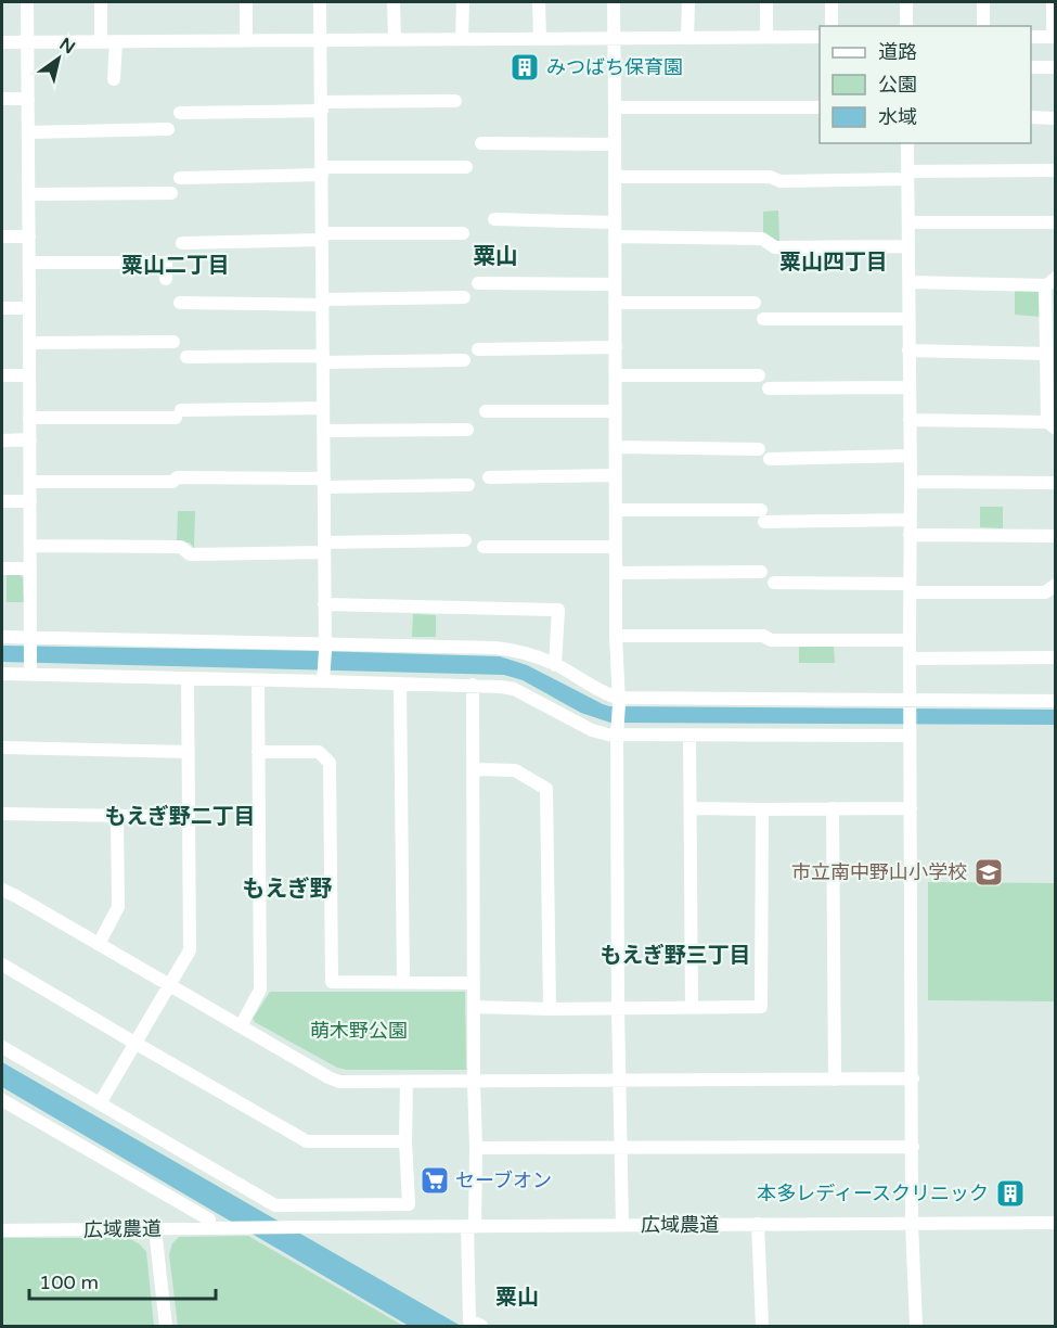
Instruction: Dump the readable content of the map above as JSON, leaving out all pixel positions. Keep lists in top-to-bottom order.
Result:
{
  "streets": {
    "street": ["広域農道"]
  },
  "districts": [
    "粟山",
    "粟山四丁目",
    "粟山二丁目",
    "もえぎ野二丁目",
    "もえぎ野",
    "もえぎ野三丁目",
    "粟山"
  ],
  "parks": ["萌木野公園"],
  "places": {
    "building": ["みつばち保育園", "本多レディースクリニック"],
    "school or university": ["市立南中野山小学校"],
    "supermarket": ["セーブオン"]
  },
  "legend": ["道路", "公園", "水域"],
  "scale_bar": "100 m",
  "north": "top right"
}
